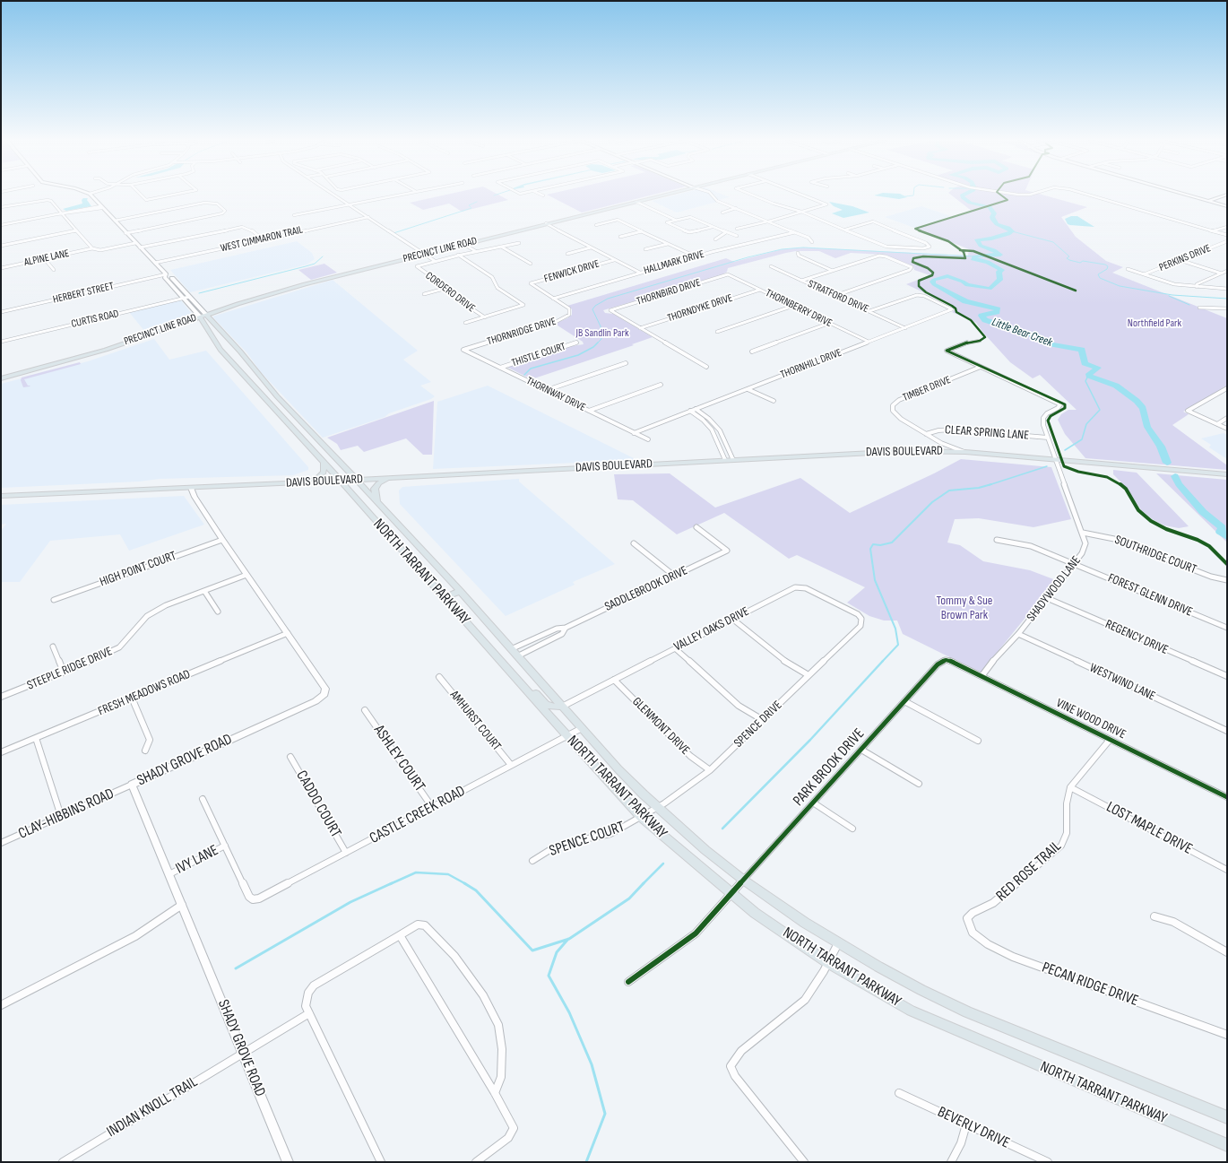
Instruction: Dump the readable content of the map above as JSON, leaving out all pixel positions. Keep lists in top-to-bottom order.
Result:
{
  "streets": {
    "main road": [
      "PRECINCT LINE ROAD",
      "DAVIS BOULEVARD",
      "NORTH TARRANT PARKWAY",
      "SHADY GROVE ROAD"
    ],
    "street": [
      "WEST CIMMARON TRAIL",
      "ALPINE LANE",
      "PERKINS DRIVE",
      "HALLMARK DRIVE",
      "FENWICK DRIVE",
      "CORDERO DRIVE",
      "THORNBIRD DRIVE",
      "HERBERT STREET",
      "STRATFORD DRIVE",
      "THORNDYKE DRIVE",
      "THORNBERRY DRIVE",
      "CURTIS ROAD",
      "THORNRIDGE DRIVE",
      "THISTLE COURT",
      "THORNHILL DRIVE",
      "TIMBER DRIVE",
      "THORNWAY DRIVE",
      "CLEAR SPRING LANE",
      "SOUTHRIDGE COURT",
      "HIGH POINT COURT",
      "SADDLEBROOK DRIVE",
      "SHADYWOOD LANE",
      "FOREST GLENN DRIVE",
      "VALLEY OAKS DRIVE",
      "REGENCY DRIVE",
      "STEEPLE RIDGE DRIVE",
      "WESTWIND LANE",
      "FRESH MEADOWS ROAD",
      "VINE WOOD DRIVE",
      "AMHURST COURT",
      "SPENCE DRIVE",
      "GLENMONT DRIVE",
      "ASHLEY COURT",
      "PARK BROOK DRIVE",
      "CADDO COURT",
      "CLAY-HIBBINS ROAD",
      "CASTLE CREEK ROAD",
      "LOST MAPLE DRIVE",
      "SPENCE COURT",
      "IVY LANE",
      "RED ROSE TRAIL",
      "PECAN RIDGE DRIVE",
      "INDIAN KNOLL TRAIL",
      "BEVERLY DRIVE"
    ]
  },
  "crossings": [
    ["PRECINCT LINE ROAD", "NORTH TARRANT PARKWAY"],
    ["HALLMARK DRIVE", "THORNRIDGE DRIVE"],
    ["FENWICK DRIVE", "THORNRIDGE DRIVE"],
    ["THORNBIRD DRIVE", "THORNDYKE DRIVE"],
    ["THORNBIRD DRIVE", "THORNBERRY DRIVE"],
    ["STRATFORD DRIVE", "THORNHILL DRIVE"],
    ["THORNDYKE DRIVE", "THORNBERRY DRIVE"],
    ["THORNBERRY DRIVE", "THORNHILL DRIVE"],
    ["THORNRIDGE DRIVE", "THORNWAY DRIVE"],
    ["THISTLE COURT", "THORNWAY DRIVE"],
    ["THORNHILL DRIVE", "THORNWAY DRIVE"],
    ["TIMBER DRIVE", "CLEAR SPRING LANE"],
    ["TIMBER DRIVE", "DAVIS BOULEVARD"],
    ["TIMBER DRIVE", "SHADYWOOD LANE"],
    ["CLEAR SPRING LANE", "SHADYWOOD LANE"],
    ["DAVIS BOULEVARD", "NORTH TARRANT PARKWAY"],
    ["DAVIS BOULEVARD", "SHADYWOOD LANE"],
    ["DAVIS BOULEVARD", "SHADY GROVE ROAD"],
    ["SOUTHRIDGE COURT", "SHADYWOOD LANE"],
    ["HIGH POINT COURT", "SHADY GROVE ROAD"],
    ["NORTH TARRANT PARKWAY", "SADDLEBROOK DRIVE"],
    ["NORTH TARRANT PARKWAY", "VALLEY OAKS DRIVE"],
    ["NORTH TARRANT PARKWAY", "SPENCE DRIVE"],
    ["NORTH TARRANT PARKWAY", "PARK BROOK DRIVE"],
    ["NORTH TARRANT PARKWAY", "CASTLE CREEK ROAD"],
    ["NORTH TARRANT PARKWAY", "SPENCE COURT"],
    ["SHADYWOOD LANE", "FOREST GLENN DRIVE"],
    ["SHADYWOOD LANE", "REGENCY DRIVE"],
    ["SHADYWOOD LANE", "WESTWIND LANE"],
    ["SHADYWOOD LANE", "VINE WOOD DRIVE"],
    ["VALLEY OAKS DRIVE", "SPENCE DRIVE"],
    ["VALLEY OAKS DRIVE", "GLENMONT DRIVE"],
    ["STEEPLE RIDGE DRIVE", "SHADY GROVE ROAD"],
    ["FRESH MEADOWS ROAD", "SHADY GROVE ROAD"],
    ["VINE WOOD DRIVE", "PARK BROOK DRIVE"],
    ["VINE WOOD DRIVE", "RED ROSE TRAIL"],
    ["AMHURST COURT", "CASTLE CREEK ROAD"],
    ["SPENCE DRIVE", "GLENMONT DRIVE"],
    ["SPENCE DRIVE", "SPENCE COURT"],
    ["ASHLEY COURT", "CASTLE CREEK ROAD"],
    ["SHADY GROVE ROAD", "CLAY-HIBBINS ROAD"],
    ["SHADY GROVE ROAD", "IVY LANE"],
    ["SHADY GROVE ROAD", "INDIAN KNOLL TRAIL"],
    ["CADDO COURT", "CASTLE CREEK ROAD"],
    ["CASTLE CREEK ROAD", "IVY LANE"],
    ["LOST MAPLE DRIVE", "RED ROSE TRAIL"],
    ["RED ROSE TRAIL", "PECAN RIDGE DRIVE"]
  ],
  "water": ["Little Bear Creek"],
  "parks": ["Northfield Park", "JB Sandlin Park", "Tommy & Sue Brown Park"]
}
